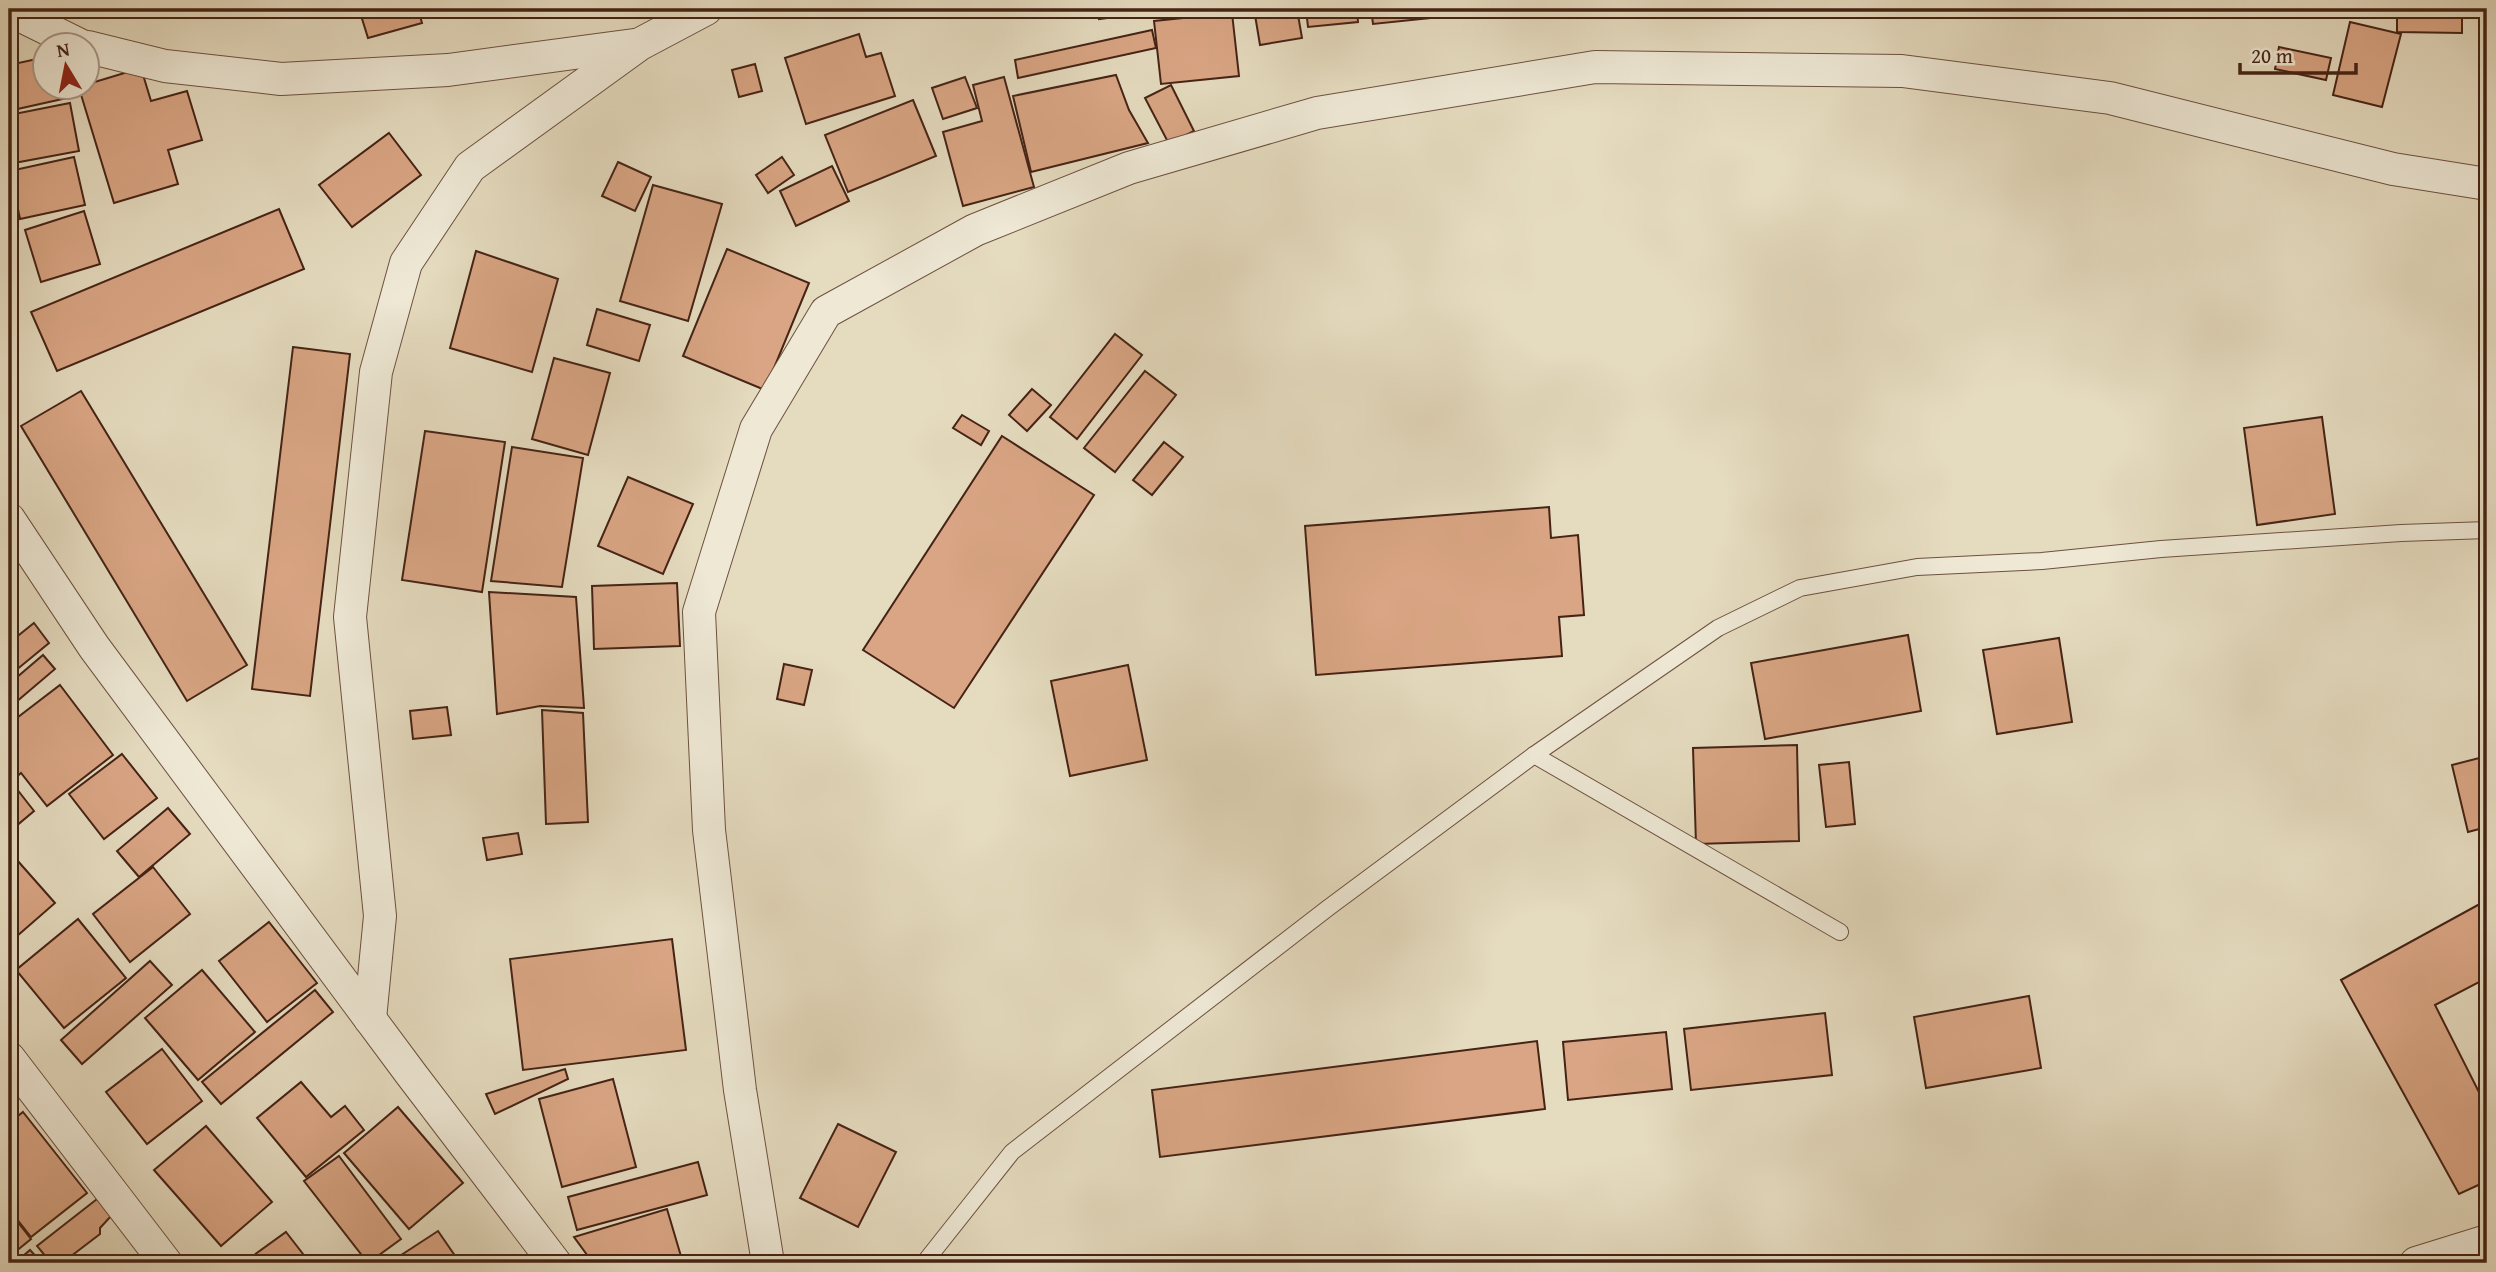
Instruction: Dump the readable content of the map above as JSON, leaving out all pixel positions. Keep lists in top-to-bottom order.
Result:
{
  "scale_bar": "20 m",
  "north": "top"
}
